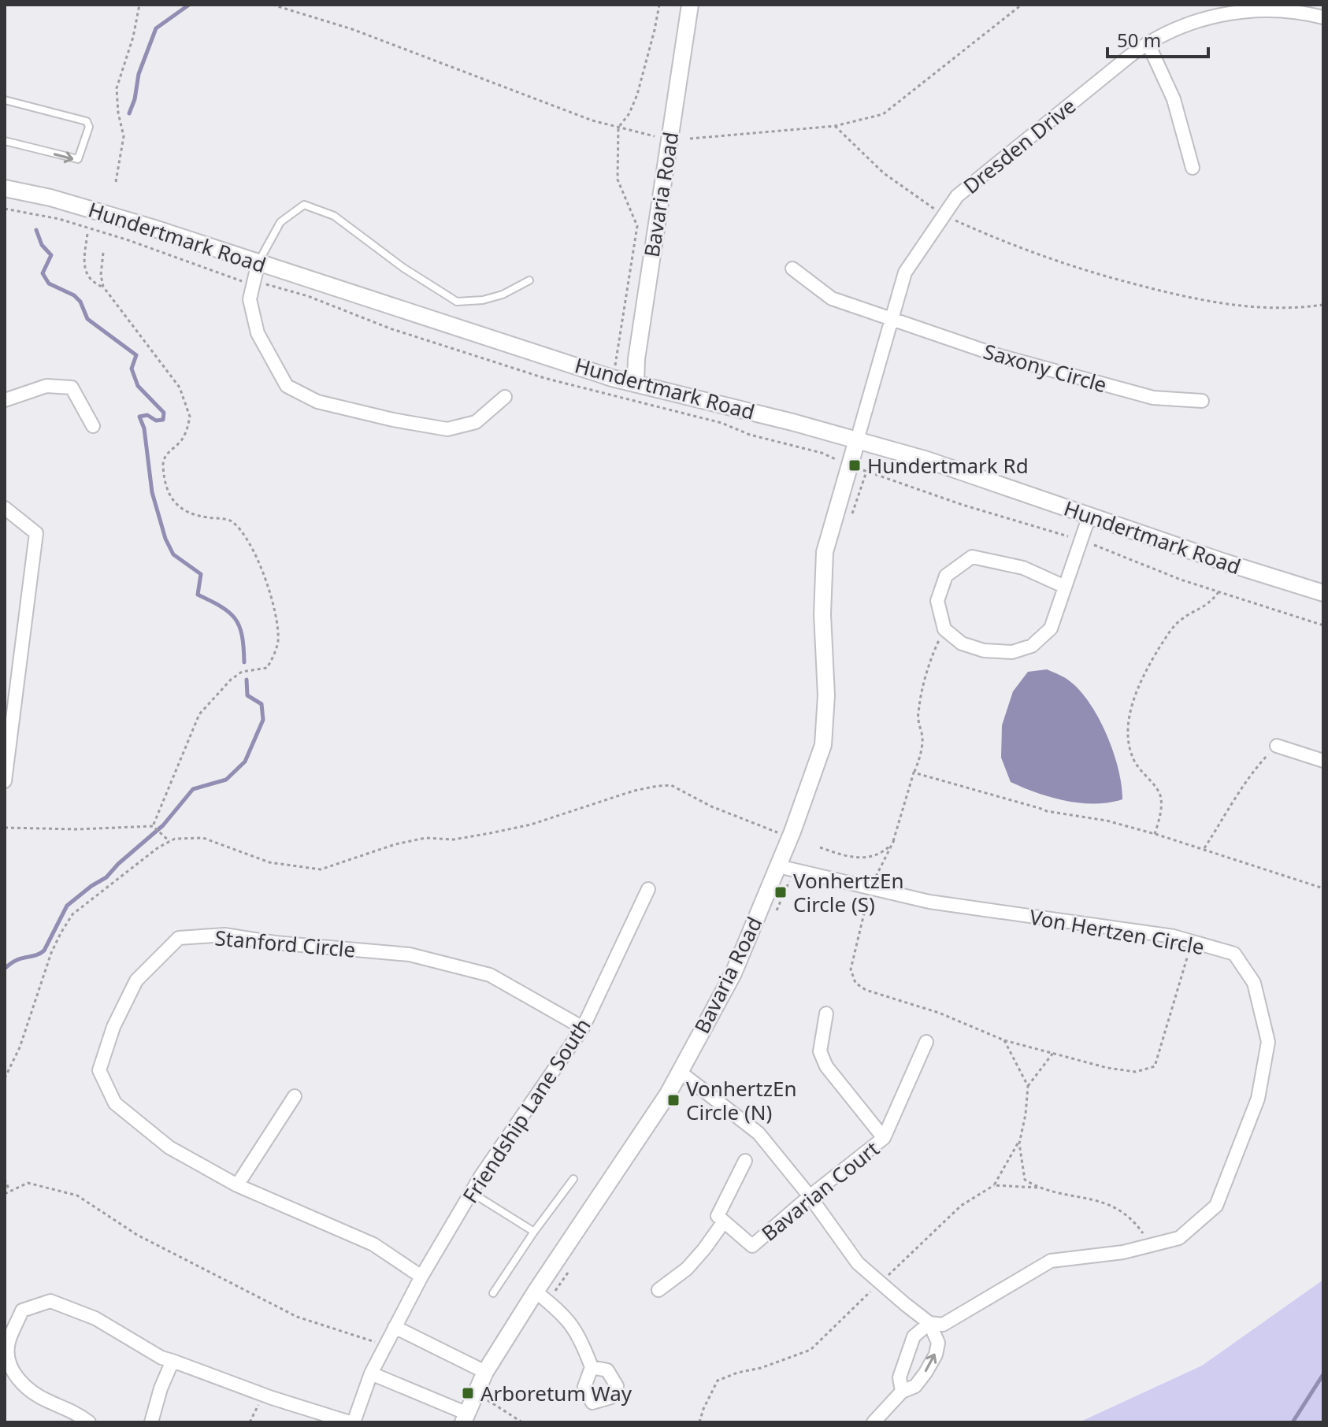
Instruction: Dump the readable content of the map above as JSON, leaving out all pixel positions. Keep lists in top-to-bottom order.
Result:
{
  "streets": {
    "street": [
      "Dresden Drive",
      "Bavaria Road",
      "Hundertmark Road",
      "Saxony Circle",
      "Von Hertzen Circle",
      "Stanford Circle",
      "Friendship Lane South",
      "Bavarian Court"
    ]
  },
  "crossings": [
    ["Dresden Drive", "Bavaria Road"],
    ["Dresden Drive", "Hundertmark Road"],
    ["Dresden Drive", "Saxony Circle"],
    ["Bavaria Road", "Hundertmark Road"],
    ["Bavaria Road", "Von Hertzen Circle"],
    ["Stanford Circle", "Friendship Lane South"]
  ],
  "places": {
    "transit": [
      "Hundertmark Rd",
      "VonhertzEn Circle (S)",
      "VonhertzEn Circle (N)",
      "Arboretum Way"
    ]
  },
  "scale_bar": "50 m"
}
